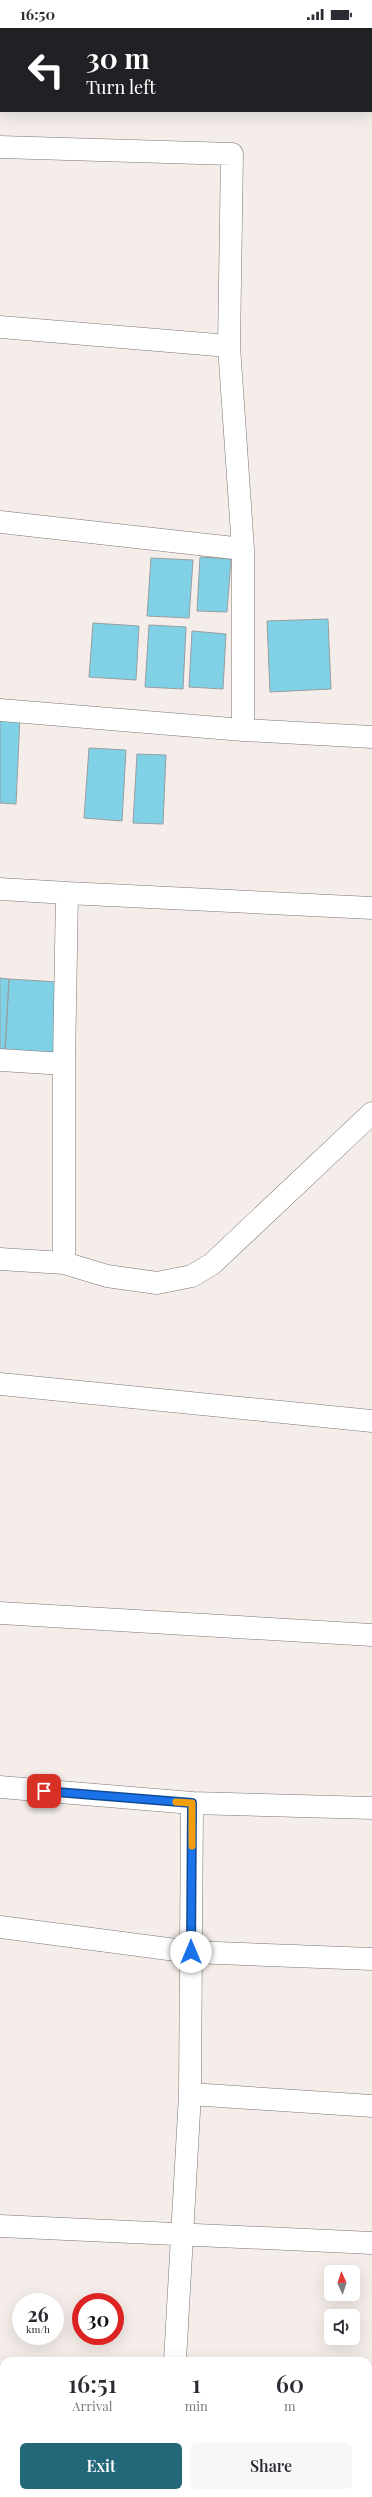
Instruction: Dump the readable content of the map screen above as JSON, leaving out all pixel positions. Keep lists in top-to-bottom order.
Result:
{
  "north": "top",
  "page": {
    "status": "16:50",
    "turn": ["30 m", "Turn left"],
    "speed": "26 km/h",
    "limit": "30",
    "eta": [
      "16:51",
      "Arrival",
      "1",
      "min",
      "60",
      "m"
    ],
    "buttons": ["Exit", "Share"]
  }
}
